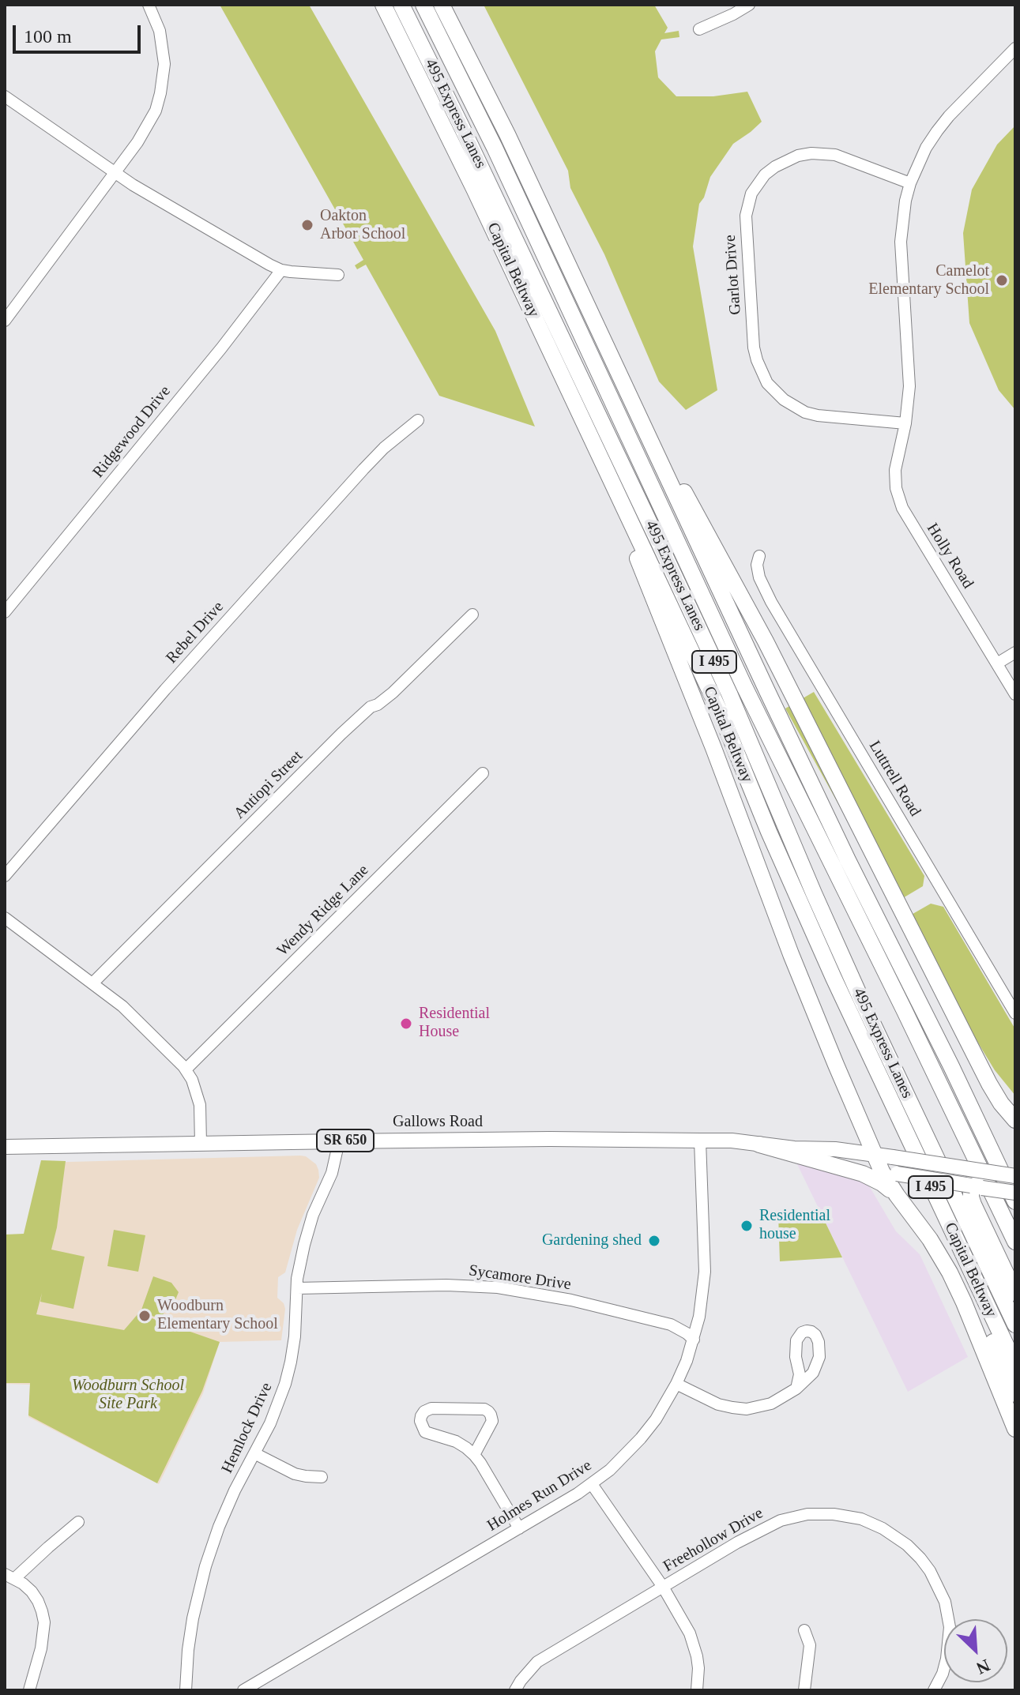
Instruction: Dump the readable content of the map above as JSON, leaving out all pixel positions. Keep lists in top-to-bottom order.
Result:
{
  "streets": {
    "highway": ["495 Express Lanes", "Capital Beltway", "I 495"],
    "main road": ["Gallows Road", "SR 650"],
    "street": [
      "Garlot Drive",
      "Ridgewood Drive",
      "Holly Road",
      "Rebel Drive",
      "Luttrell Road",
      "Antiopi Street",
      "Wendy Ridge Lane",
      "Sycamore Drive",
      "Hemlock Drive",
      "Holmes Run Drive",
      "Freehollow Drive"
    ]
  },
  "crossings": [
    ["Garlot Drive", "Holly Road"],
    ["Gallows Road", "Hemlock Drive"],
    ["Gallows Road", "Holmes Run Drive"],
    ["Sycamore Drive", "Hemlock Drive"],
    ["Sycamore Drive", "Holmes Run Drive"]
  ],
  "parks": ["Woodburn School Site Park"],
  "places": [
    "Oakton Arbor School",
    "Camelot Elementary School",
    "Residential House",
    "Residential house",
    "Gardening shed",
    "Woodburn Elementary School"
  ],
  "scale_bar": "100 m",
  "north": "bottom right"
}
